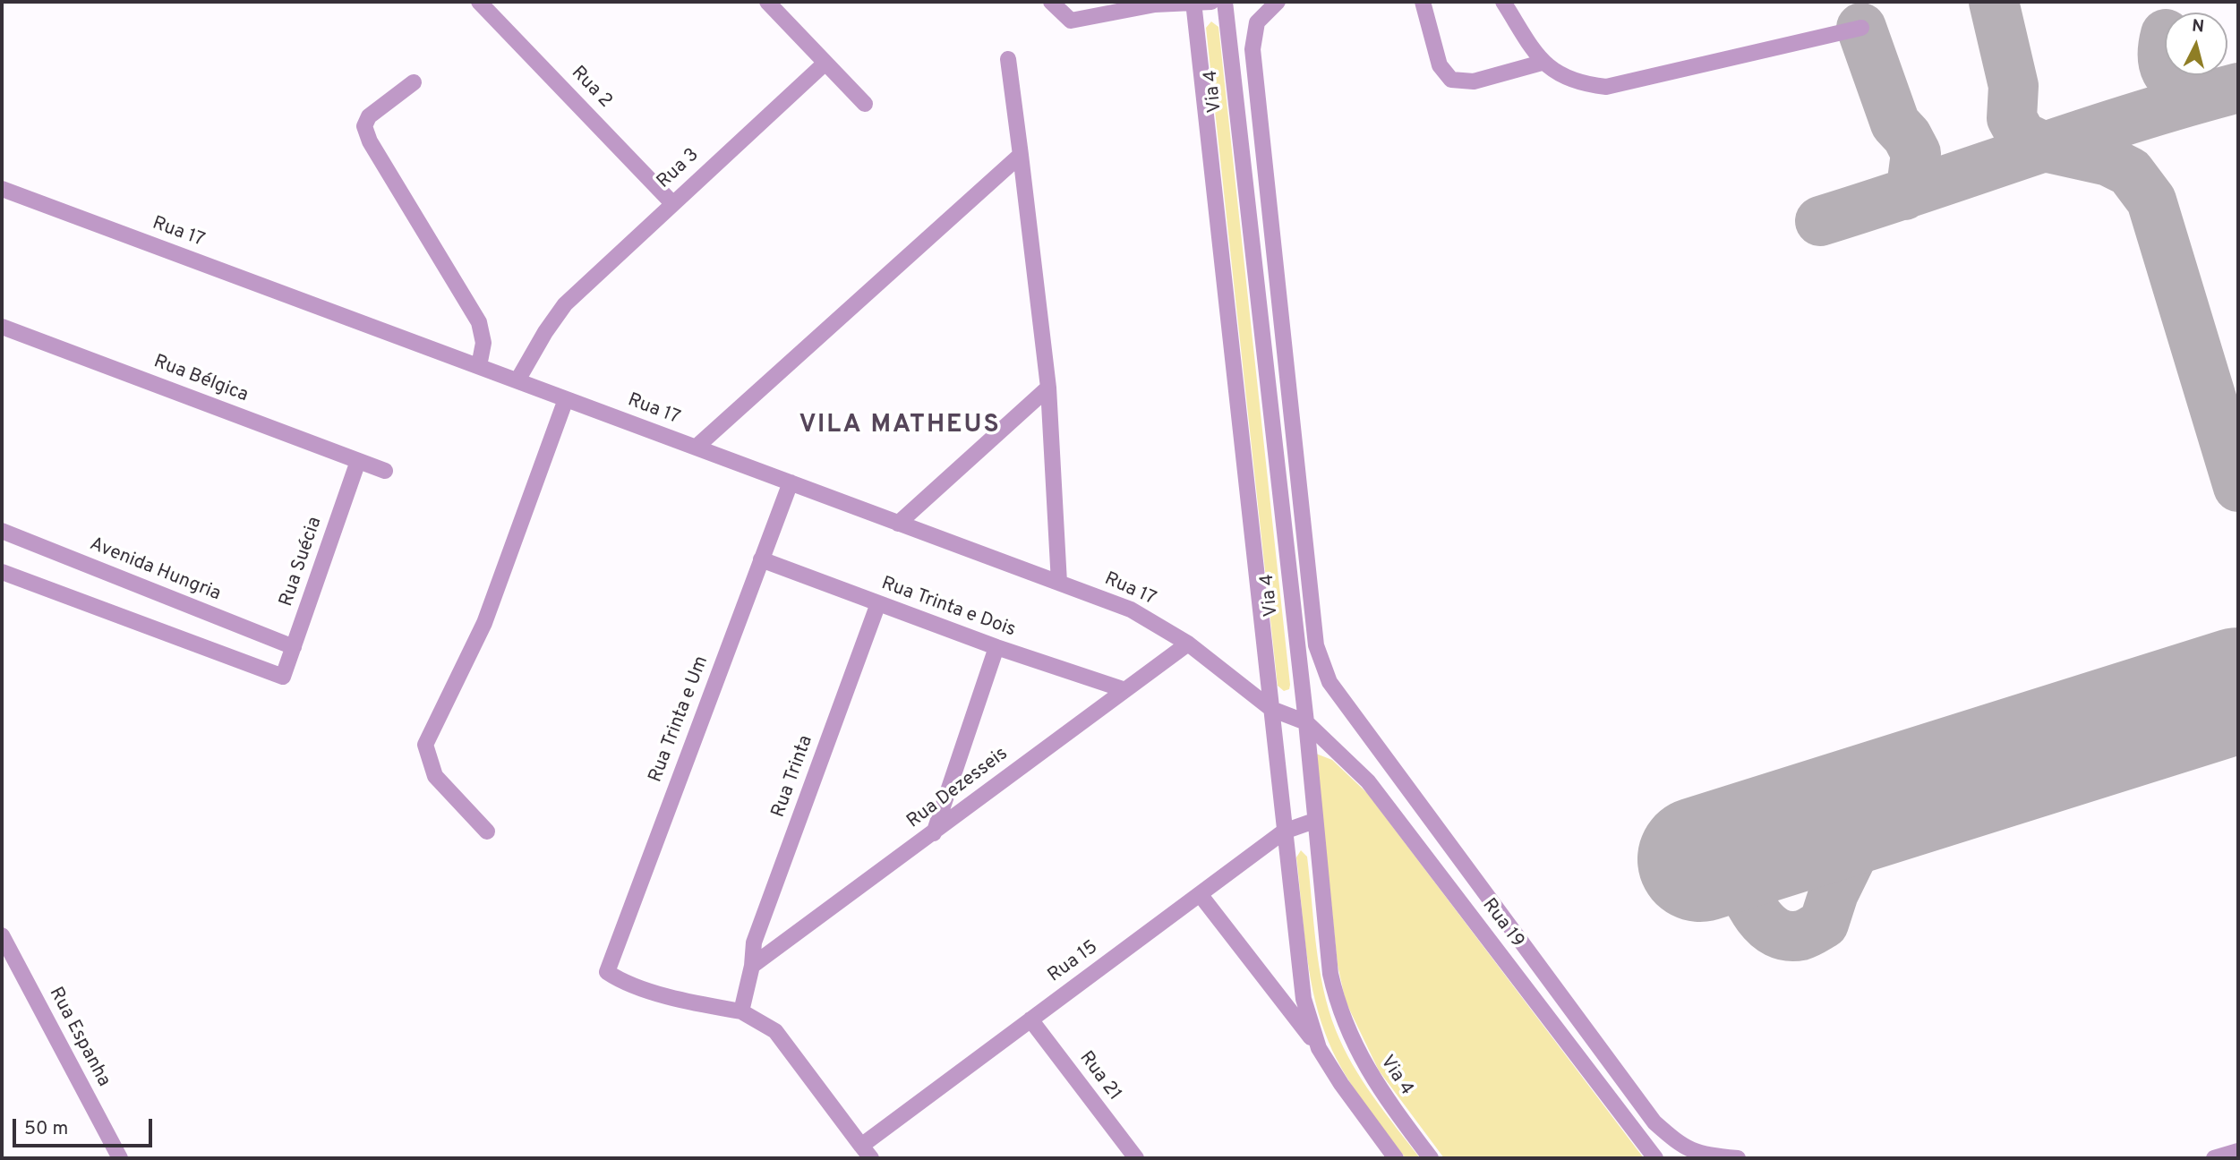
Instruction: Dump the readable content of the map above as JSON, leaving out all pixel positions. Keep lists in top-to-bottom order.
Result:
{
  "streets": {
    "street": [
      "Rua 2",
      "Via 4",
      "Rua 3",
      "Rua 17",
      "Rua Bélgica",
      "Rua Suécia",
      "Avenida Hungria",
      "Rua Trinta e Dois",
      "Rua Trinta e Um",
      "Rua Trinta",
      "Rua Dezesseis",
      "Rua 19",
      "Rua 15",
      "Rua Espanha",
      "Rua 21"
    ]
  },
  "crossings": [
    ["Rua 2", "Rua 3"],
    ["Via 4", "Rua 17"],
    ["Via 4", "Rua 19"],
    ["Via 4", "Rua 15"],
    ["Rua 3", "Rua 17"],
    ["Rua 17", "Rua Trinta e Um"],
    ["Rua 17", "Rua Dezesseis"],
    ["Rua 17", "Rua 19"],
    ["Rua Bélgica", "Rua Suécia"],
    ["Rua Suécia", "Avenida Hungria"],
    ["Rua Trinta e Dois", "Rua Trinta e Um"],
    ["Rua Trinta e Dois", "Rua Trinta"],
    ["Rua Trinta e Dois", "Rua Dezesseis"],
    ["Rua Trinta", "Rua Dezesseis"],
    ["Rua 15", "Rua 21"]
  ],
  "districts": ["VILA MATHEUS"],
  "scale_bar": "50 m",
  "north": "top"
}
